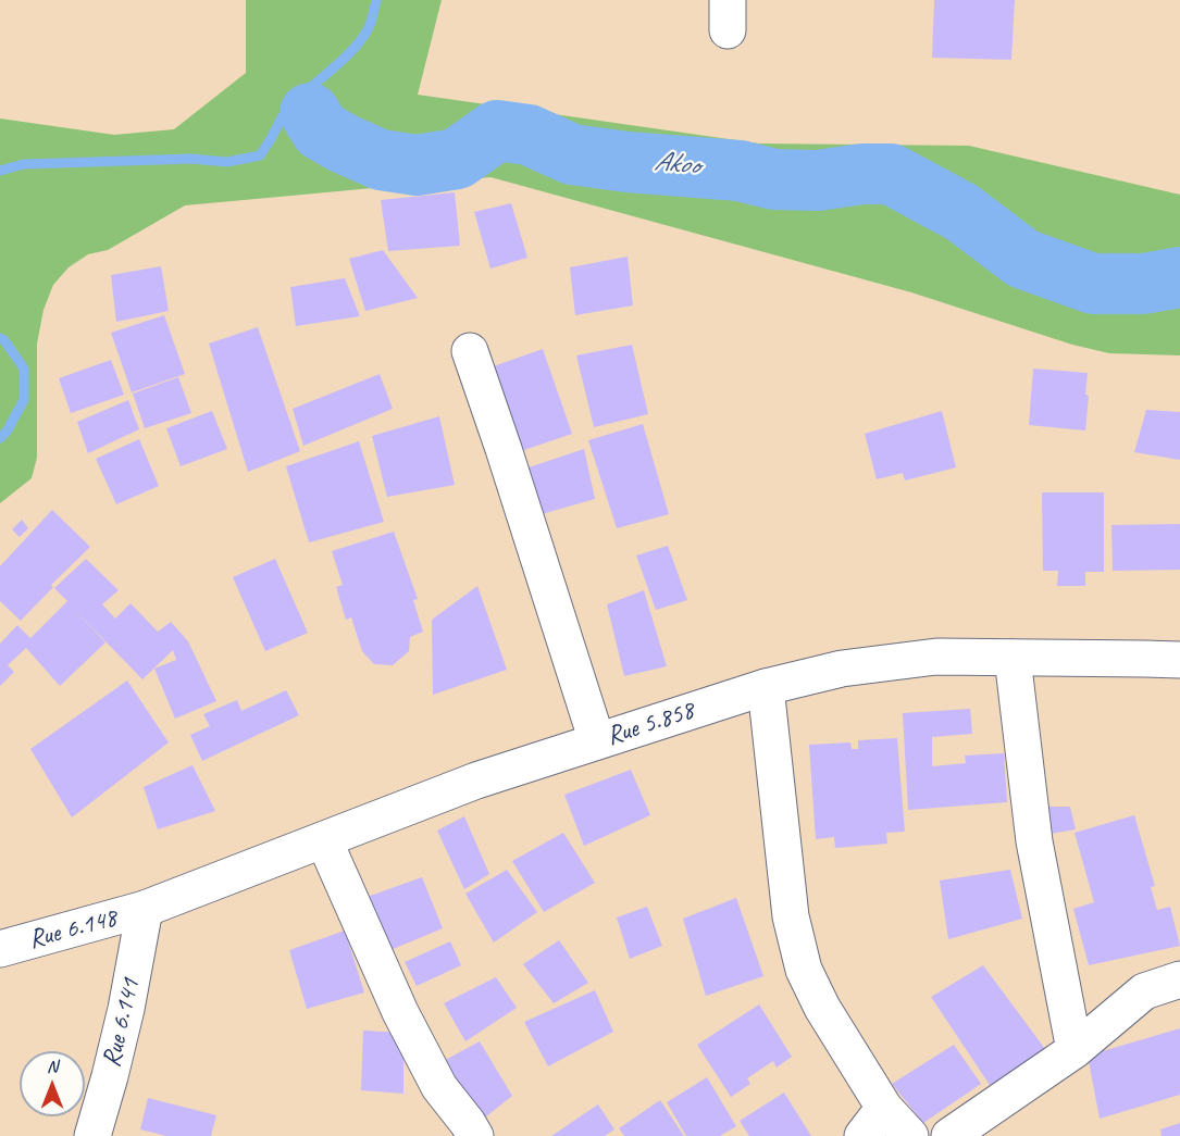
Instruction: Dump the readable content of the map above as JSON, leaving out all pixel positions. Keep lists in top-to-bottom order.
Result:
{
  "streets": {
    "street": ["Rue 5.858", "Rue 6.148", "Rue 6.141"]
  },
  "crossings": [
    ["Rue 5.858", "Rue 6.148"],
    ["Rue 5.858", "Rue 6.141"],
    ["Rue 6.148", "Rue 6.141"]
  ],
  "water": ["Akoo"],
  "north": "top"
}
